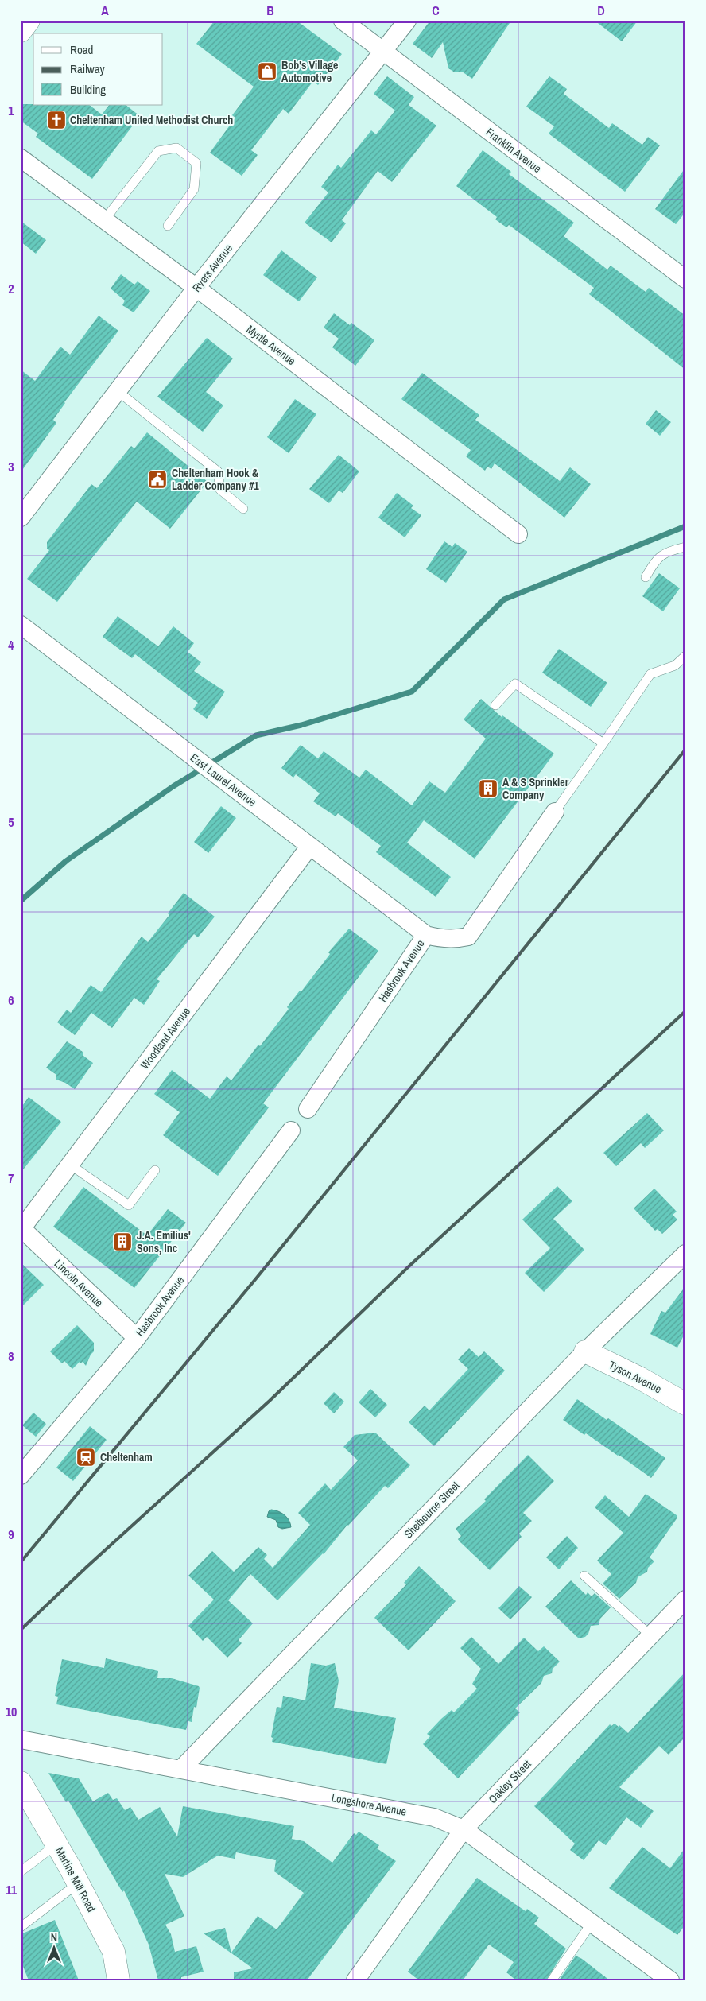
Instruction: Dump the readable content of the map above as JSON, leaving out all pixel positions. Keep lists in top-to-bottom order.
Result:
{
  "streets": {
    "street": [
      "Franklin Avenue",
      "Ryers Avenue",
      "Myrtle Avenue",
      "East Laurel Avenue",
      "Hasbrook Avenue",
      "Woodland Avenue",
      "Lincoln Avenue",
      "Tyson Avenue",
      "Shelbourne Street",
      "Oakley Street",
      "Longshore Avenue",
      "Martins Mill Road"
    ]
  },
  "crossings": [
    ["Franklin Avenue", "Ryers Avenue"],
    ["Ryers Avenue", "Myrtle Avenue"],
    ["East Laurel Avenue", "Hasbrook Avenue"],
    ["East Laurel Avenue", "Woodland Avenue"],
    ["Hasbrook Avenue", "Lincoln Avenue"],
    ["Woodland Avenue", "Lincoln Avenue"],
    ["Tyson Avenue", "Shelbourne Street"],
    ["Shelbourne Street", "Longshore Avenue"],
    ["Oakley Street", "Longshore Avenue"]
  ],
  "places": {
    "shop": ["Bob's Village Automotive"],
    "church": ["Cheltenham United Methodist Church"],
    "public building": ["Cheltenham Hook & Ladder Company #1"],
    "building": ["A & S Sprinkler Company", "J.A. Emilius' Sons, Inc"],
    "station": ["Cheltenham"]
  },
  "legend": ["Road", "Railway", "Building"],
  "north": "top",
  "grid": {
    "columns": [
      "A",
      "B",
      "C",
      "D"
    ],
    "rows": [
      "1",
      "2",
      "3",
      "4",
      "5",
      "6",
      "7",
      "8",
      "9",
      "10",
      "11"
    ]
  }
}
